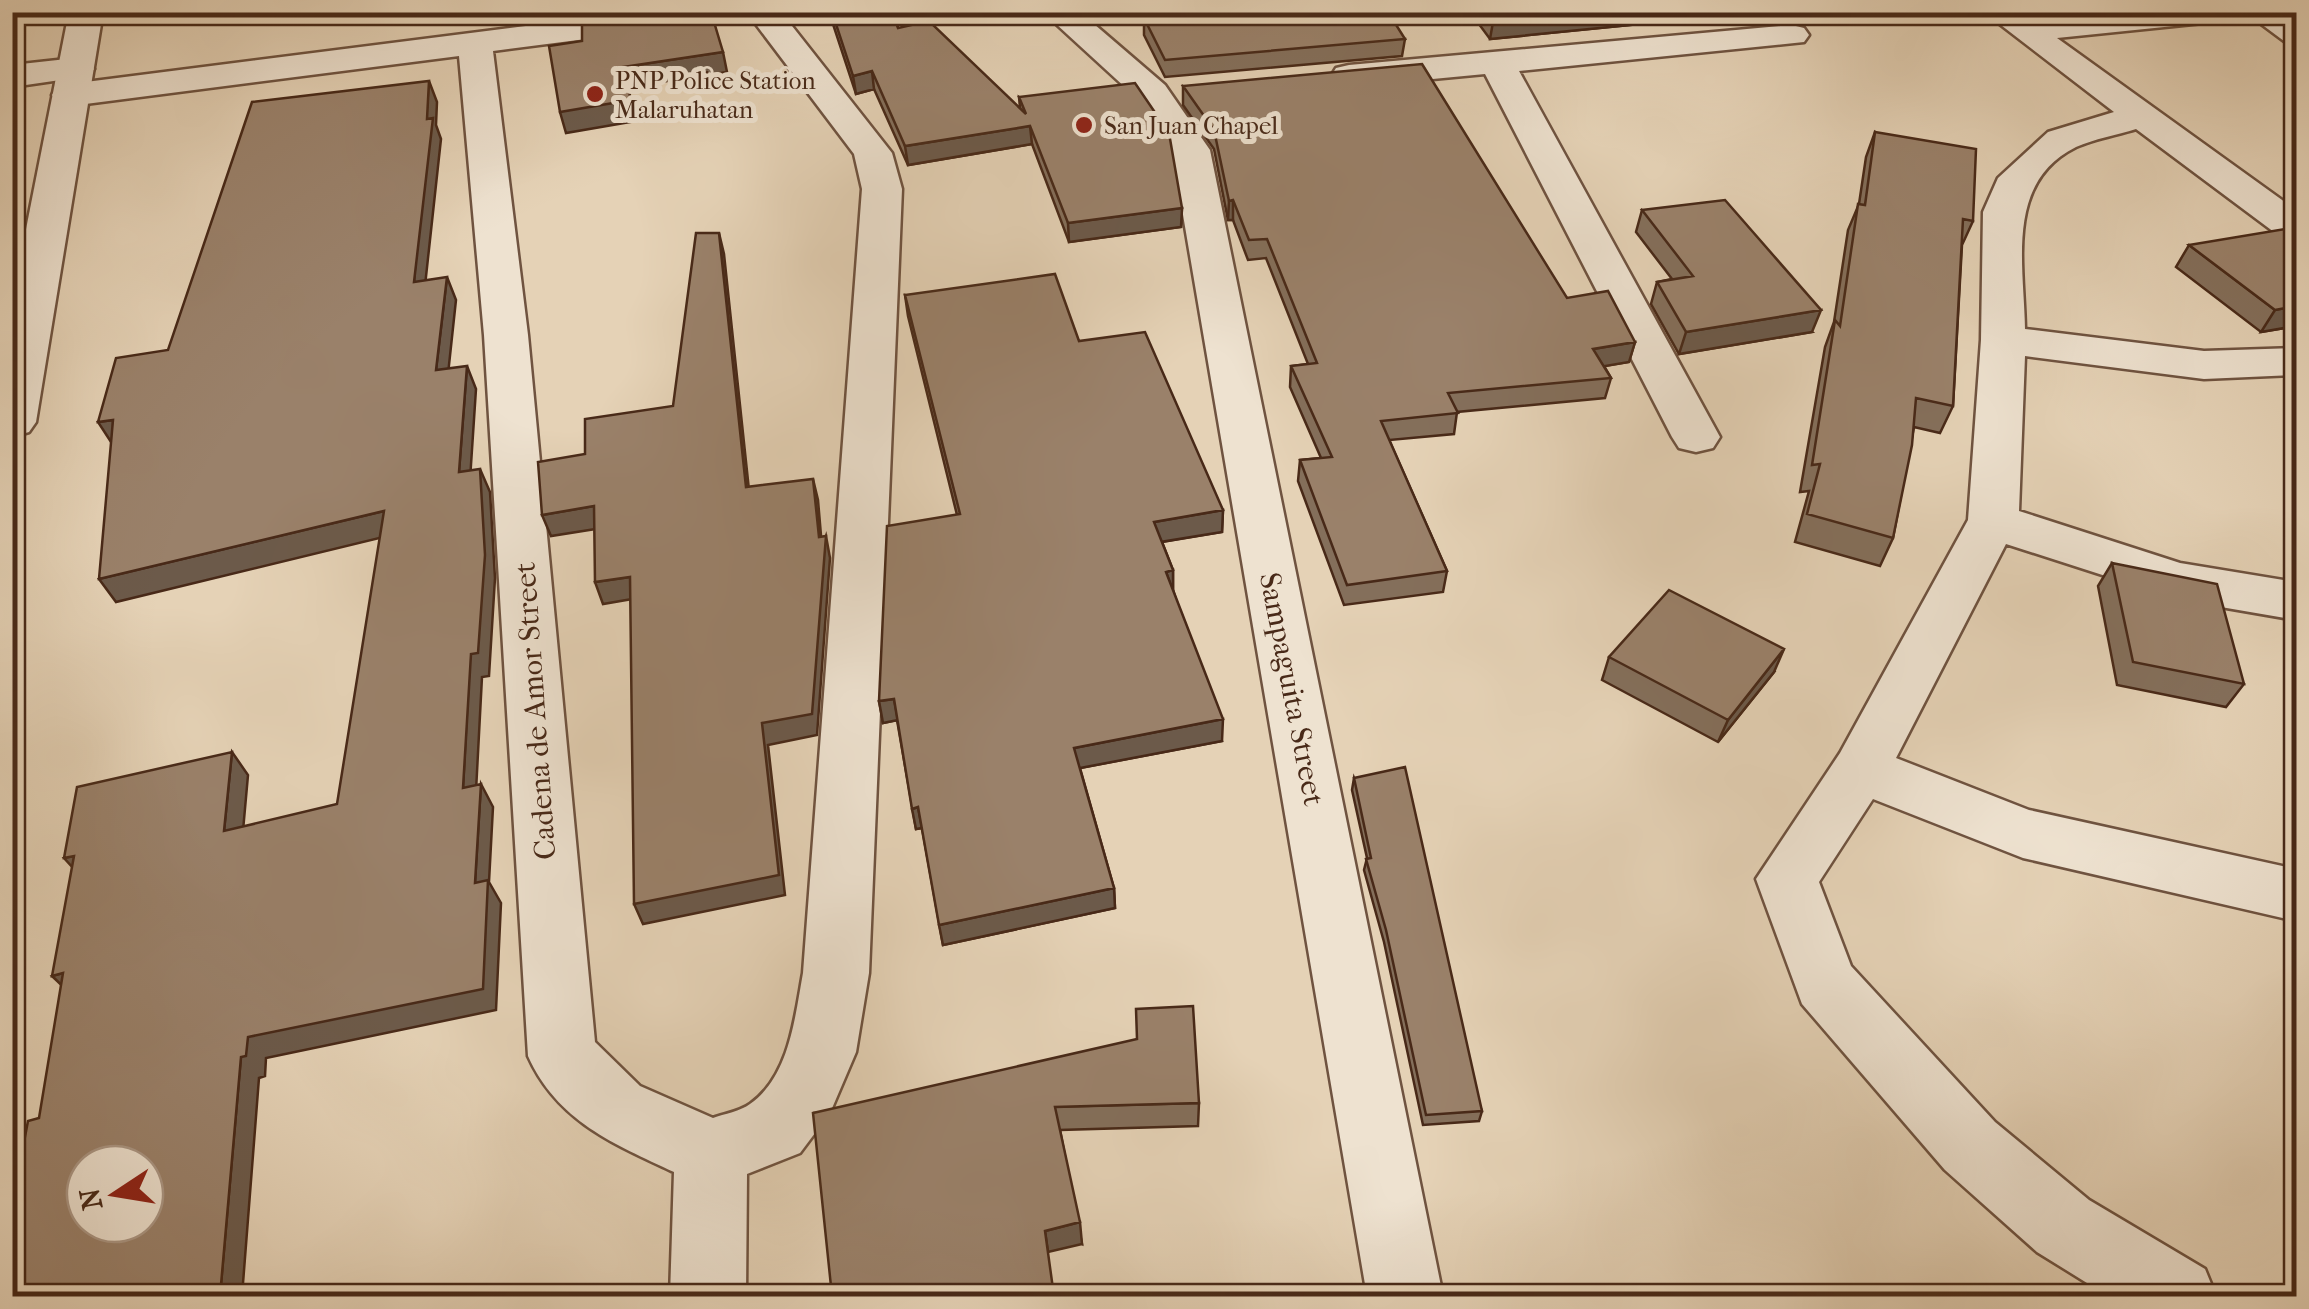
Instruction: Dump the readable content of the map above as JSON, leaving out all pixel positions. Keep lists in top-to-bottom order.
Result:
{
  "streets": {
    "street": ["Sampaguita Street", "Cadena de Amor Street"]
  },
  "places": ["PNP Police Station Malaruhatan", "San Juan Chapel"],
  "north": "left"
}
